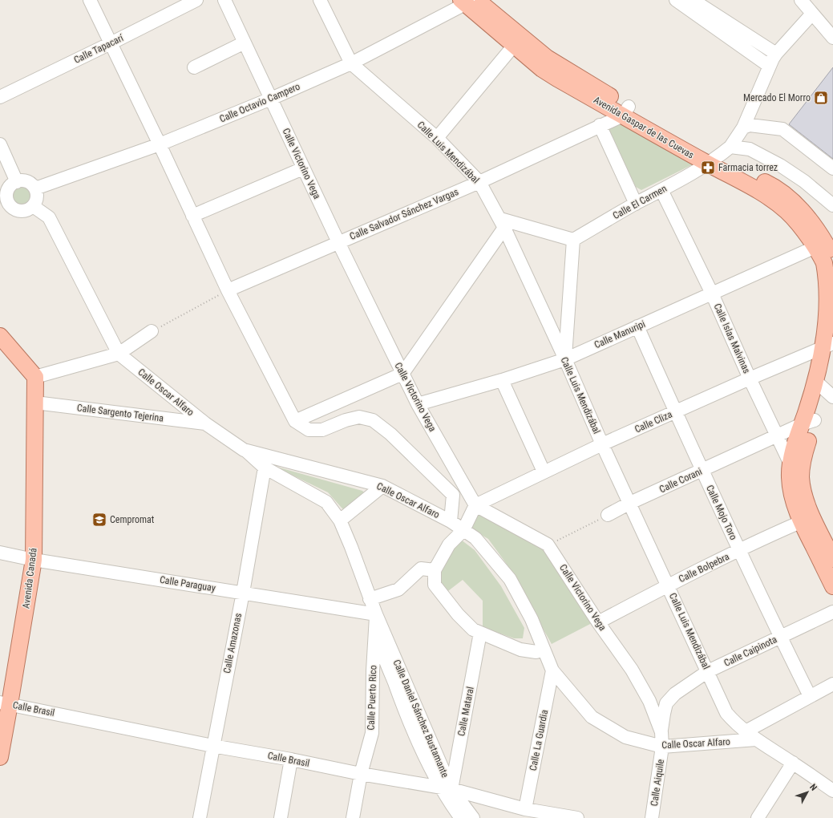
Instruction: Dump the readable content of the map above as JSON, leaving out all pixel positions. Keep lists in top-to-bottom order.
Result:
{
  "streets": {
    "main road": ["Avenida Gaspar de las Cuevas", "Avenida Canadá"],
    "street": [
      "Calle Tapacarí",
      "Calle Octavio Campero",
      "Calle Luis Mendizábal",
      "Calle Victorino Vega",
      "Calle El Carmen",
      "Calle Salvador Sánchez Vargas",
      "Calle Manuripi",
      "Calle Islas Malvinas",
      "Calle Oscar Alfaro",
      "Calle Sargento Tejerina",
      "Calle Cliza",
      "Calle Corani",
      "Calle Mojo Toro",
      "Calle Bolpebra",
      "Calle Paraguay",
      "Calle Amazonas",
      "Calle Caipinota",
      "Calle Puerto Rico",
      "Calle Brasil",
      "Calle Mataral",
      "Calle Daniel Sánchez Bustamante",
      "Calle La Guardia",
      "Calle Aiquile"
    ]
  },
  "crossings": [
    ["Calle Octavio Campero", "Avenida Gaspar de las Cuevas"],
    ["Calle Octavio Campero", "Calle Luis Mendizábal"],
    ["Calle Octavio Campero", "Calle Victorino Vega"],
    ["Calle Octavio Campero", "Calle Oscar Alfaro"],
    ["Avenida Gaspar de las Cuevas", "Calle El Carmen"],
    ["Avenida Gaspar de las Cuevas", "Calle Salvador Sánchez Vargas"],
    ["Avenida Gaspar de las Cuevas", "Calle Manuripi"],
    ["Avenida Gaspar de las Cuevas", "Calle Islas Malvinas"],
    ["Avenida Gaspar de las Cuevas", "Calle Cliza"],
    ["Avenida Gaspar de las Cuevas", "Calle Corani"],
    ["Avenida Gaspar de las Cuevas", "Calle Bolpebra"],
    ["Calle Luis Mendizábal", "Calle Salvador Sánchez Vargas"],
    ["Calle Luis Mendizábal", "Calle Manuripi"],
    ["Calle Luis Mendizábal", "Calle Oscar Alfaro"],
    ["Calle Luis Mendizábal", "Calle Cliza"],
    ["Calle Luis Mendizábal", "Calle Corani"],
    ["Calle Luis Mendizábal", "Calle Bolpebra"],
    ["Calle Luis Mendizábal", "Calle Caipinota"],
    ["Calle Victorino Vega", "Calle Salvador Sánchez Vargas"],
    ["Calle Victorino Vega", "Calle Manuripi"],
    ["Calle Victorino Vega", "Calle Oscar Alfaro"],
    ["Calle Victorino Vega", "Calle Cliza"],
    ["Calle Victorino Vega", "Calle Bolpebra"],
    ["Calle Victorino Vega", "Calle Caipinota"],
    ["Calle Victorino Vega", "Calle Aiquile"],
    ["Calle El Carmen", "Calle Islas Malvinas"],
    ["Calle Manuripi", "Calle Islas Malvinas"],
    ["Calle Manuripi", "Calle Mojo Toro"],
    ["Calle Islas Malvinas", "Calle Cliza"],
    ["Calle Islas Malvinas", "Calle Corani"],
    ["Calle Oscar Alfaro", "Calle Sargento Tejerina"],
    ["Calle Oscar Alfaro", "Calle Daniel Sánchez Bustamante"],
    ["Calle Oscar Alfaro", "Calle La Guardia"],
    ["Calle Oscar Alfaro", "Calle Aiquile"],
    ["Calle Sargento Tejerina", "Avenida Canadá"],
    ["Calle Cliza", "Calle Mojo Toro"],
    ["Calle Corani", "Calle Mojo Toro"],
    ["Calle Mojo Toro", "Calle Bolpebra"],
    ["Calle Mojo Toro", "Calle Caipinota"],
    ["Avenida Canadá", "Calle Paraguay"],
    ["Avenida Canadá", "Calle Brasil"],
    ["Calle Paraguay", "Calle Amazonas"],
    ["Calle Paraguay", "Calle Puerto Rico"],
    ["Calle Paraguay", "Calle Daniel Sánchez Bustamante"],
    ["Calle Amazonas", "Calle Brasil"],
    ["Calle Amazonas", "Calle Daniel Sánchez Bustamante"],
    ["Calle Puerto Rico", "Calle Brasil"],
    ["Calle Puerto Rico", "Calle Daniel Sánchez Bustamante"],
    ["Calle Brasil", "Calle Mataral"],
    ["Calle Brasil", "Calle Daniel Sánchez Bustamante"],
    ["Calle Brasil", "Calle La Guardia"],
    ["Calle Mataral", "Calle Daniel Sánchez Bustamante"]
  ],
  "places": {
    "shop": ["Mercado El Morro"],
    "pharmacy": ["Farmacia torrez"],
    "school or university": ["Cempromat"]
  },
  "north": "top right"
}
